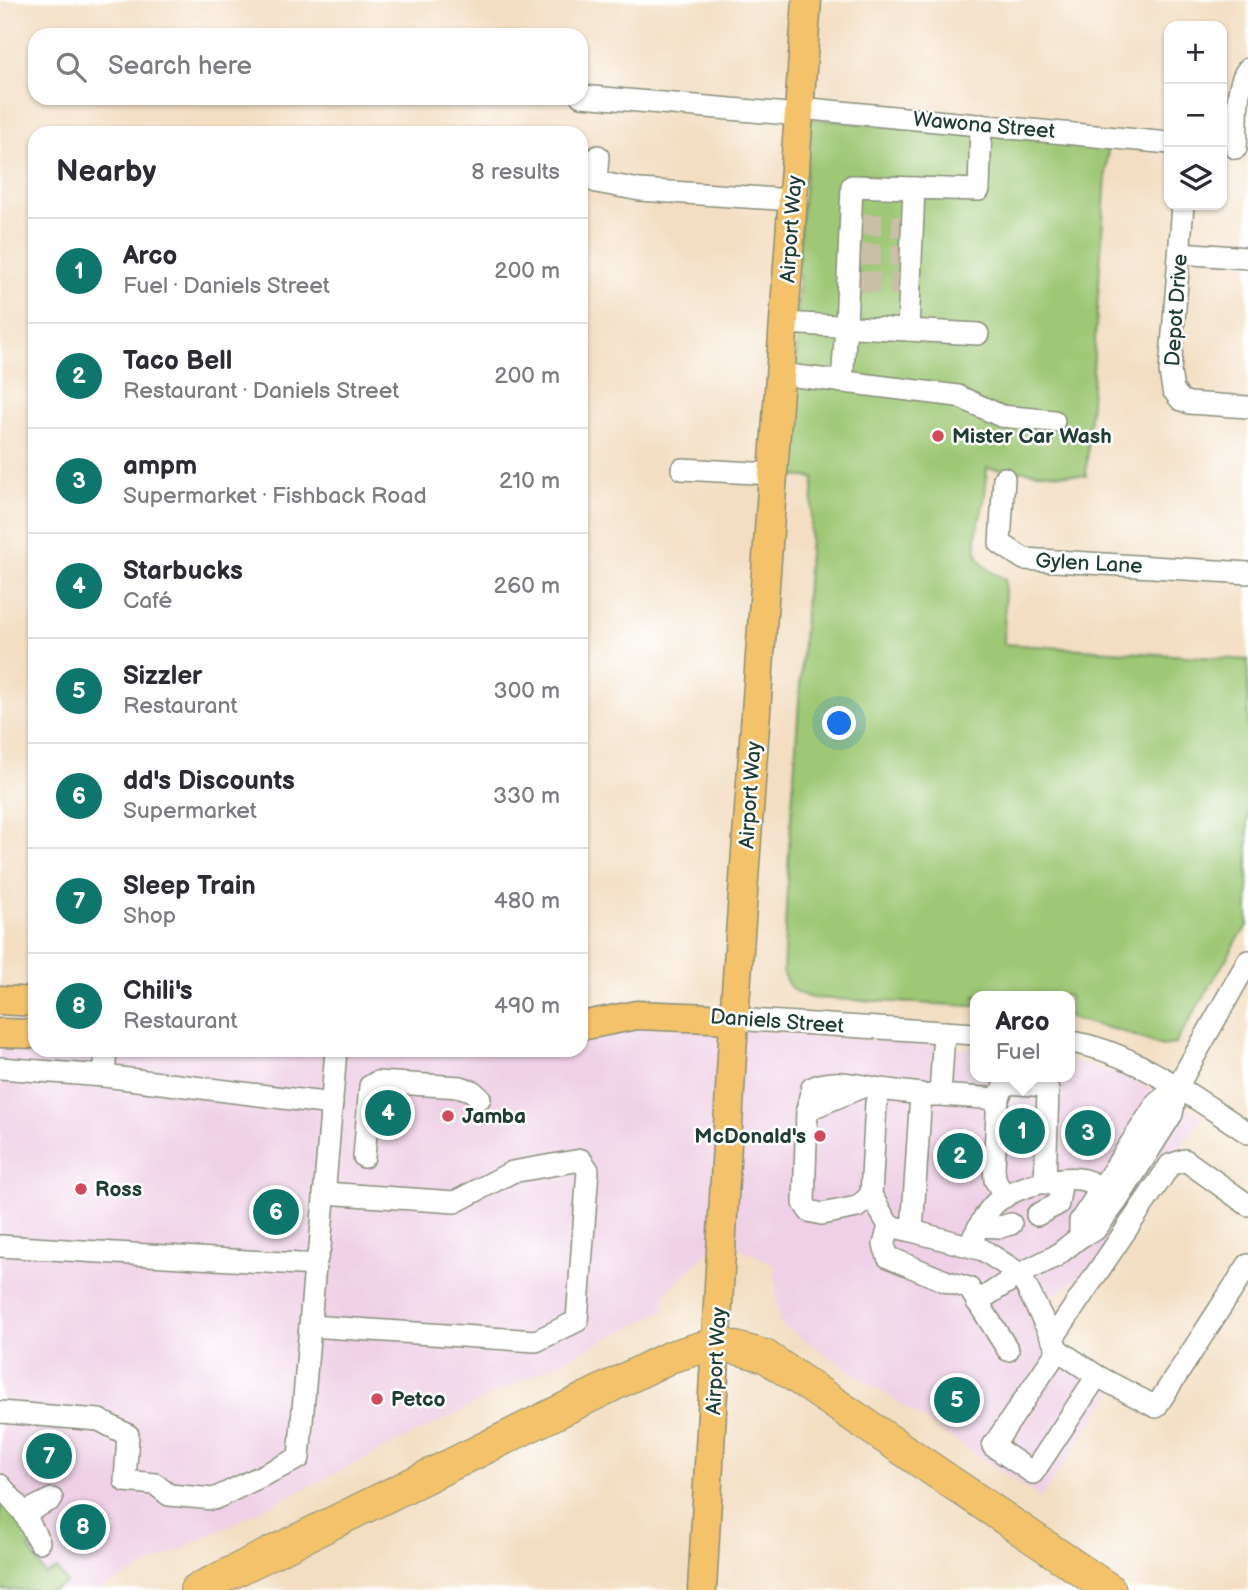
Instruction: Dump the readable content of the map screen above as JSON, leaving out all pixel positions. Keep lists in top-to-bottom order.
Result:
{
  "streets": {
    "main road": ["Airport Way", "Daniels Street"],
    "street": ["Wawona Street", "Depot Drive", "Gylen Lane"]
  },
  "crossings": [
    ["Wawona Street", "Airport Way"],
    ["Airport Way", "Daniels Street"]
  ],
  "places": [
    "Mister Car Wash",
    "Jamba",
    "McDonald's",
    "Ross",
    "Petco"
  ],
  "page": {
    "map_buttons": ["+", "−"],
    "search": "Search here",
    "heading": ["Nearby", "8 results"],
    "list": [
      {
        "mark": "1",
        "name": "Arco",
        "note": "Fuel · Daniels Street",
        "value": "200 m"
      },
      {
        "mark": "2",
        "name": "Taco Bell",
        "note": "Restaurant · Daniels Street",
        "value": "200 m"
      },
      {
        "mark": "3",
        "name": "ampm",
        "note": "Supermarket · Fishback Road",
        "value": "210 m"
      },
      {
        "mark": "4",
        "name": "Starbucks",
        "note": "Café",
        "value": "260 m"
      },
      {
        "mark": "5",
        "name": "Sizzler",
        "note": "Restaurant",
        "value": "300 m"
      },
      {
        "mark": "6",
        "name": "dd's Discounts",
        "note": "Supermarket",
        "value": "330 m"
      },
      {
        "mark": "7",
        "name": "Sleep Train",
        "note": "Shop",
        "value": "480 m"
      },
      {
        "mark": "8",
        "name": "Chili's",
        "note": "Restaurant",
        "value": "490 m"
      }
    ],
    "popup": ["Arco", "Fuel"],
    "pins": [
      "4",
      "1",
      "3",
      "2",
      "6",
      "5",
      "7",
      "8"
    ]
  }
}
